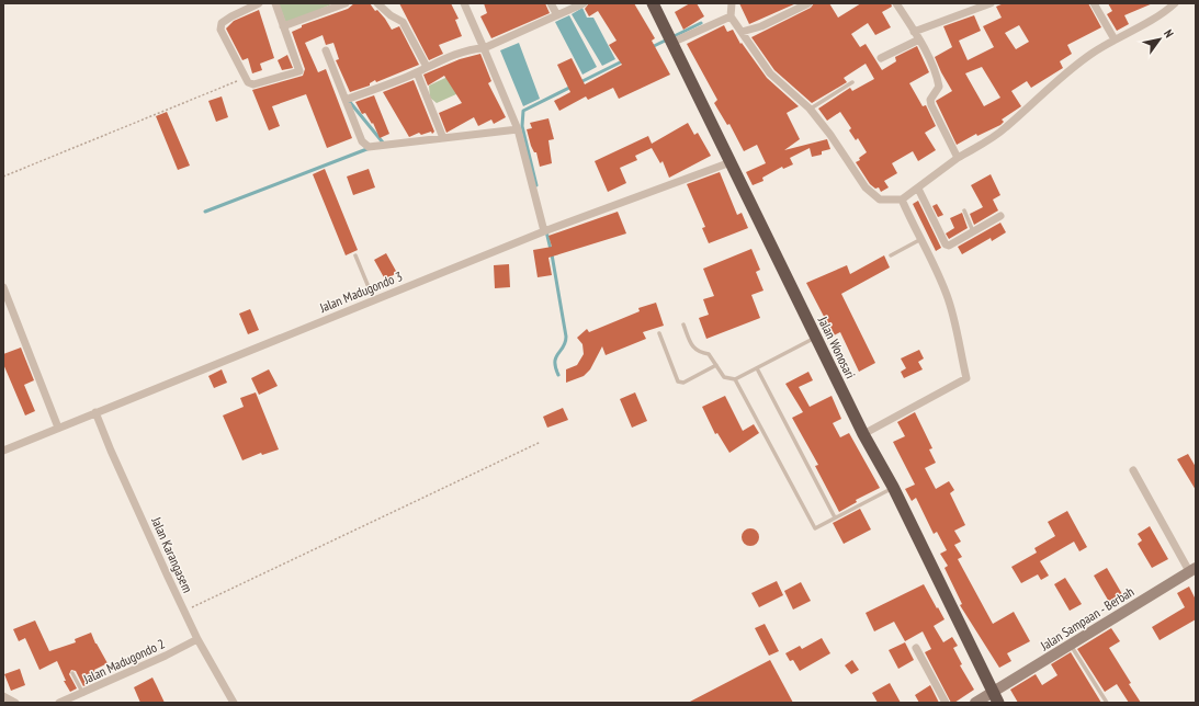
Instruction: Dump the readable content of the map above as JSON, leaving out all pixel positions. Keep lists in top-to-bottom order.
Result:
{
  "streets": {
    "highway": ["Jalan Wonosari"],
    "main road": ["Jalan Sampaan - Berbah"],
    "street": ["Jalan Madugondo 3", "Jalan Karangasem", "Jalan Madugondo 2"]
  },
  "crossings": [
    ["Jalan Madugondo 3", "Jalan Wonosari"],
    ["Jalan Madugondo 3", "Jalan Karangasem"],
    ["Jalan Wonosari", "Jalan Sampaan - Berbah"],
    ["Jalan Karangasem", "Jalan Madugondo 2"]
  ],
  "north": "top right"
}
